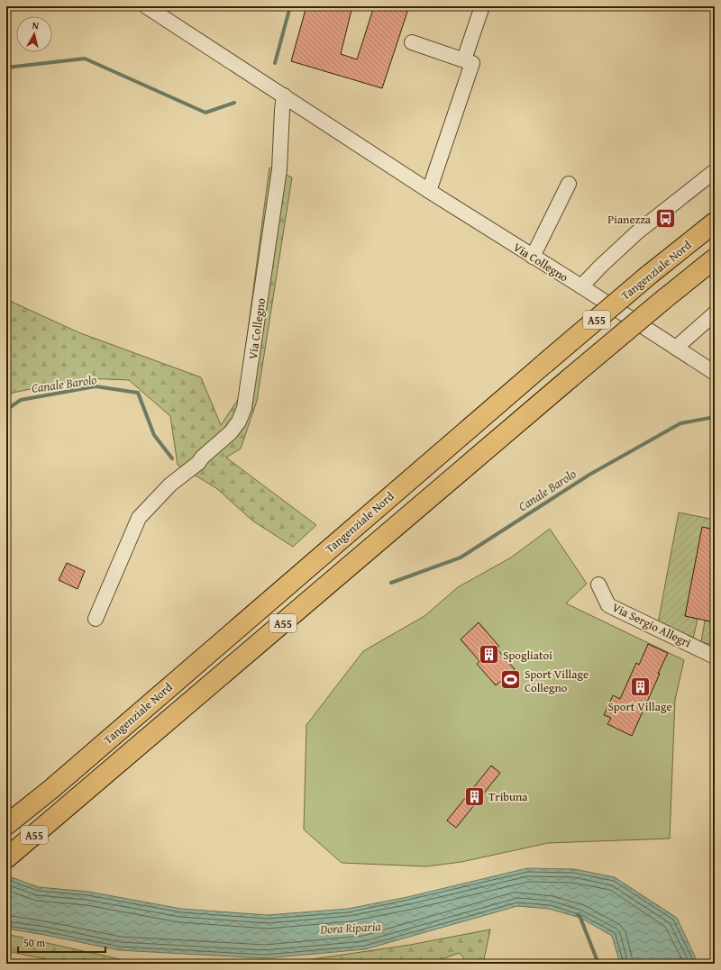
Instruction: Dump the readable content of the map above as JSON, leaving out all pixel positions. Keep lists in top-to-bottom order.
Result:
{
  "streets": {
    "highway": ["Tangenziale Nord", "A55"],
    "street": ["Via Collegno", "Via Sergio Allegri"]
  },
  "water": ["Canale Barolo", "Dora Riparia"],
  "places": {
    "bus stop": ["Pianezza"],
    "building": ["Spogliatoi", "Sport Village", "Tribuna"],
    "sports": ["Sport Village Collegno"]
  },
  "scale_bar": "50 m",
  "north": "top"
}
